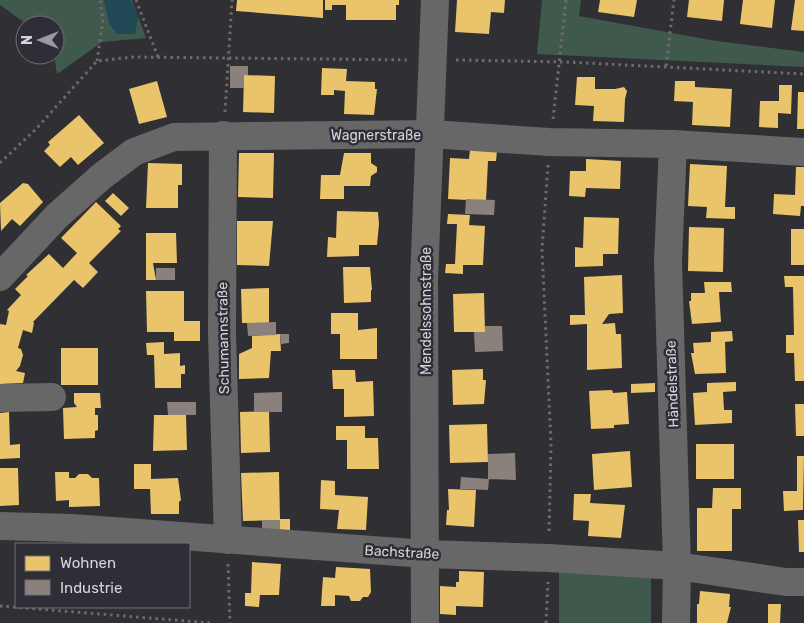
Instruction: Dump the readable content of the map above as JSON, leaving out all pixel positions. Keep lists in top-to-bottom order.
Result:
{
  "streets": {
    "street": [
      "Wagnerstraße",
      "Mendelssohnstraße",
      "Schumannstraße",
      "Händelstraße",
      "Bachstraße"
    ]
  },
  "crossings": [
    ["Wagnerstraße", "Mendelssohnstraße"],
    ["Wagnerstraße", "Schumannstraße"],
    ["Wagnerstraße", "Händelstraße"],
    ["Mendelssohnstraße", "Bachstraße"],
    ["Schumannstraße", "Bachstraße"],
    ["Händelstraße", "Bachstraße"]
  ],
  "legend": ["Wohnen", "Industrie"],
  "north": "left"
}
